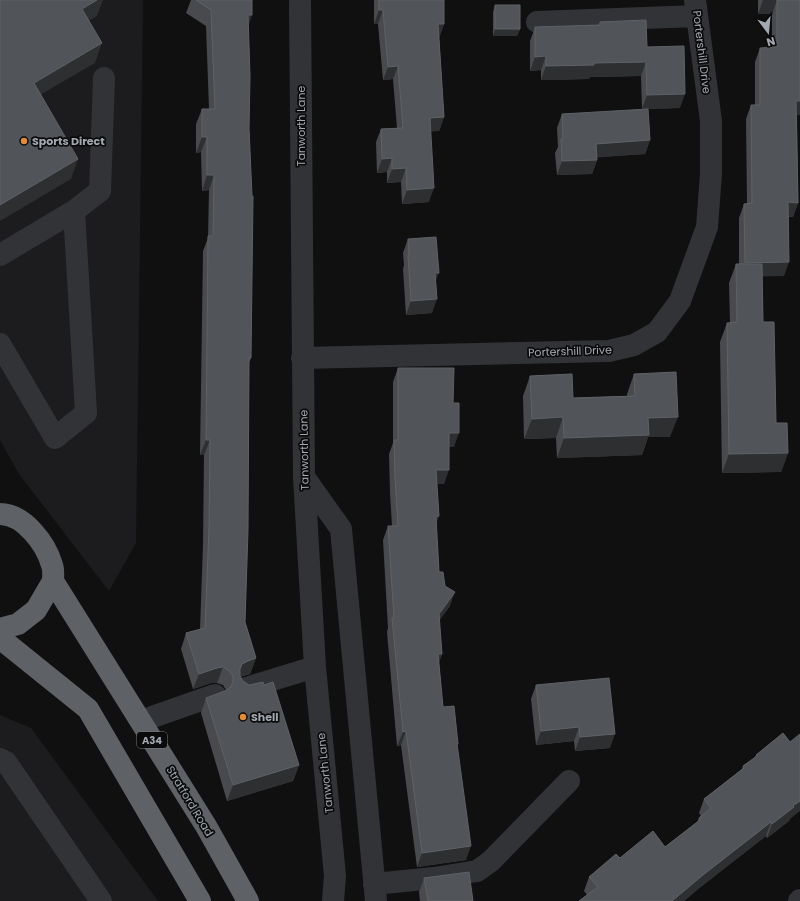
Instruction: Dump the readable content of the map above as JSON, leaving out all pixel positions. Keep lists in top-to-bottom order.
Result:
{
  "streets": {
    "highway": ["A34", "Stratford Road"],
    "street": ["Portershill Drive", "Tanworth Lane"]
  },
  "crossings": [
    ["Portershill Drive", "Tanworth Lane"]
  ],
  "places": ["Sports Direct", "Shell"],
  "north": "bottom"
}
